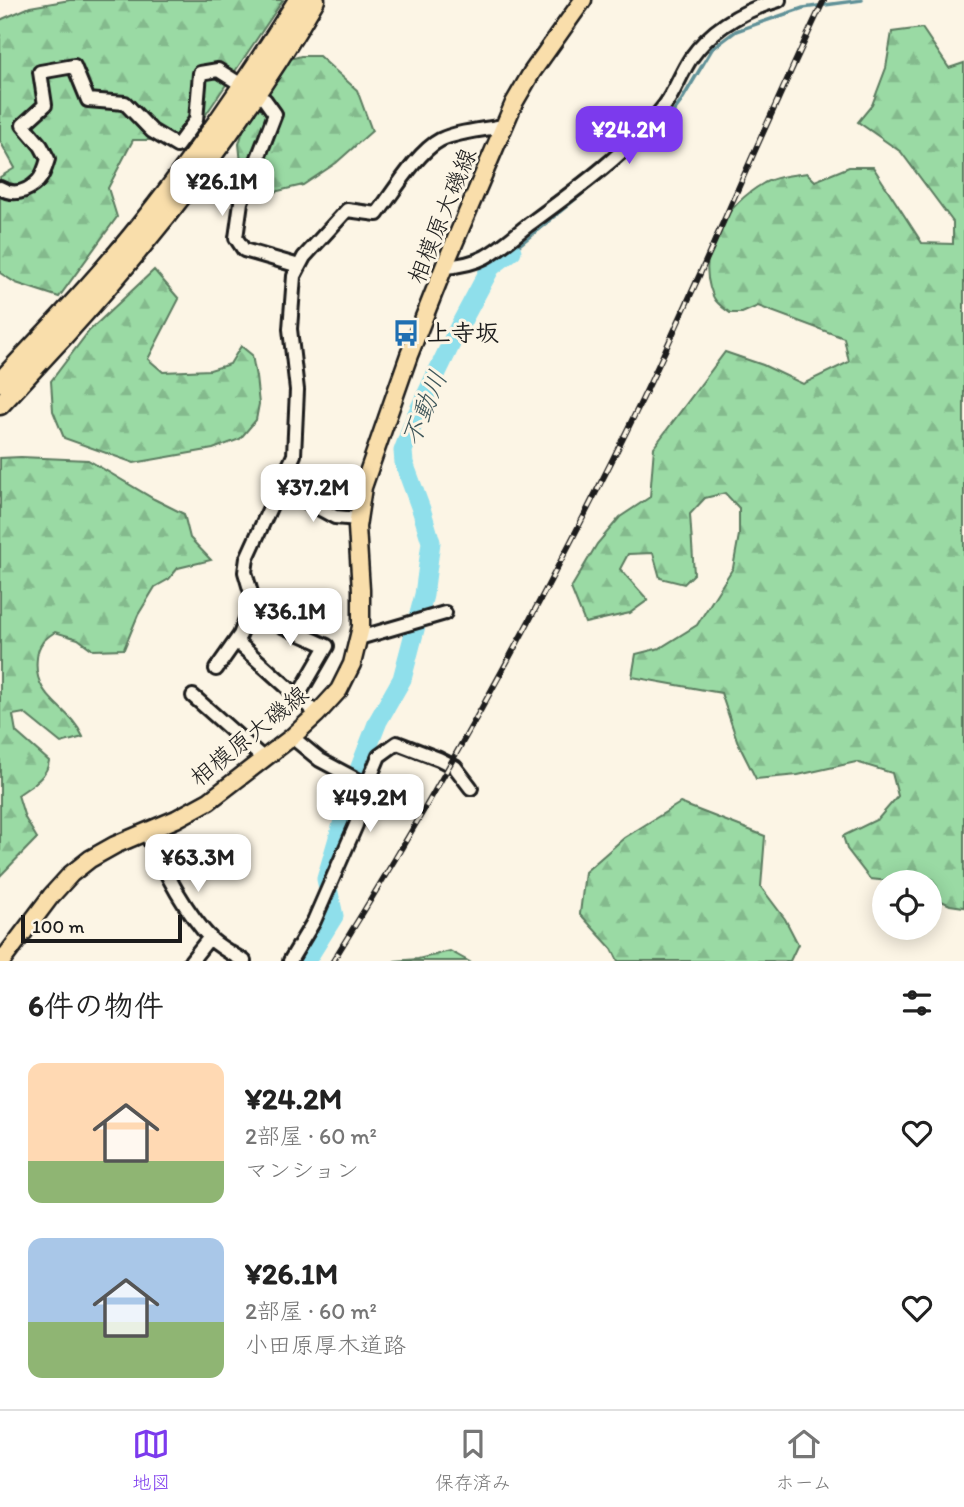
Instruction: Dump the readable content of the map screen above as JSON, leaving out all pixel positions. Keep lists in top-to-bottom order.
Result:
{
  "streets": {
    "main road": ["相模原大磯線"]
  },
  "water": ["不動川"],
  "places": {
    "bus stop": ["上寺坂"]
  },
  "scale_bar": "100 m",
  "page": {
    "price": [
      "¥24.2M",
      "¥26.1M",
      "¥37.2M",
      "¥36.1M",
      "¥49.2M",
      "¥63.3M"
    ],
    "scale": "100 m",
    "heading": "6件の物件",
    "list": [
      {
        "name": "¥24.2M",
        "note": "2部屋 · 60 m² · マンション"
      },
      {
        "name": "¥26.1M",
        "note": "2部屋 · 60 m² · 小田原厚木道路"
      }
    ],
    "tabs": ["地図", "保存済み", "ホーム"]
  }
}
